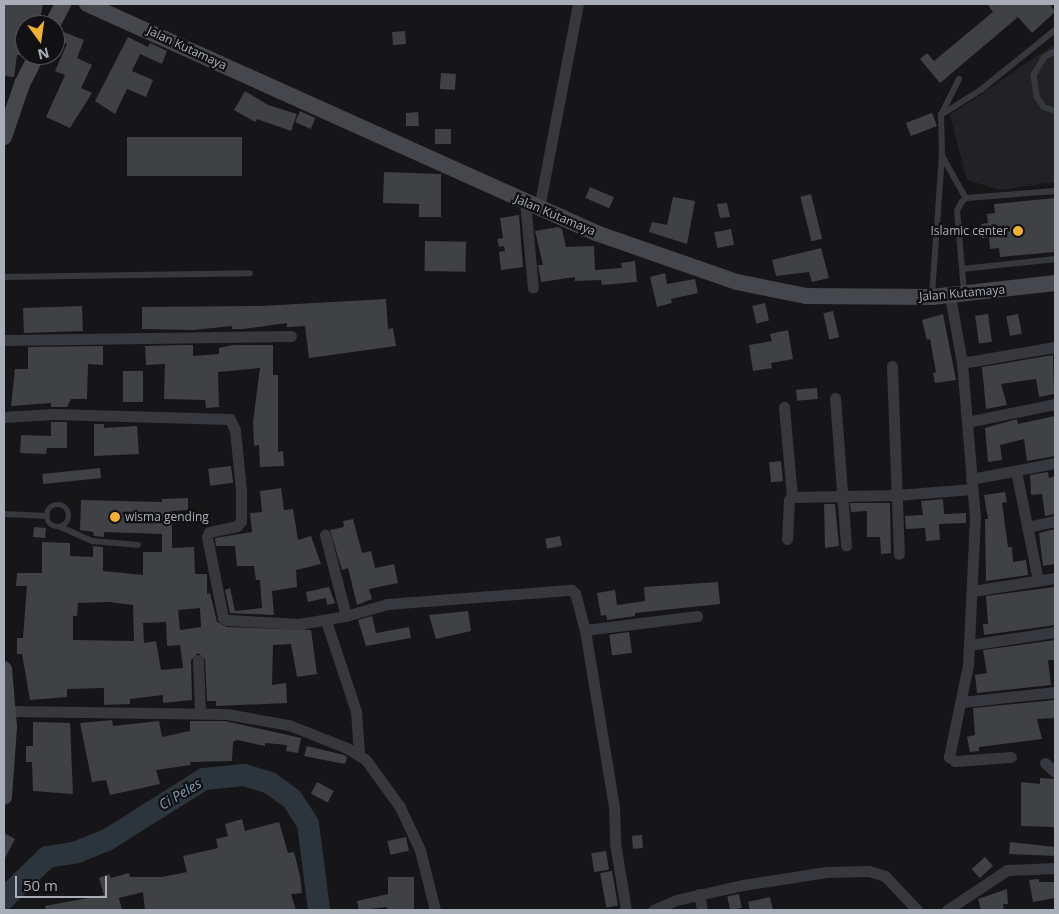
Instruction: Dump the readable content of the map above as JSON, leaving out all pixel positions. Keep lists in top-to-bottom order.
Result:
{
  "streets": {
    "main road": ["Jalan Kutamaya"]
  },
  "water": ["Ci Peles"],
  "places": ["Islamic center", "wisma gending"],
  "scale_bar": "50 m",
  "north": "bottom"
}
